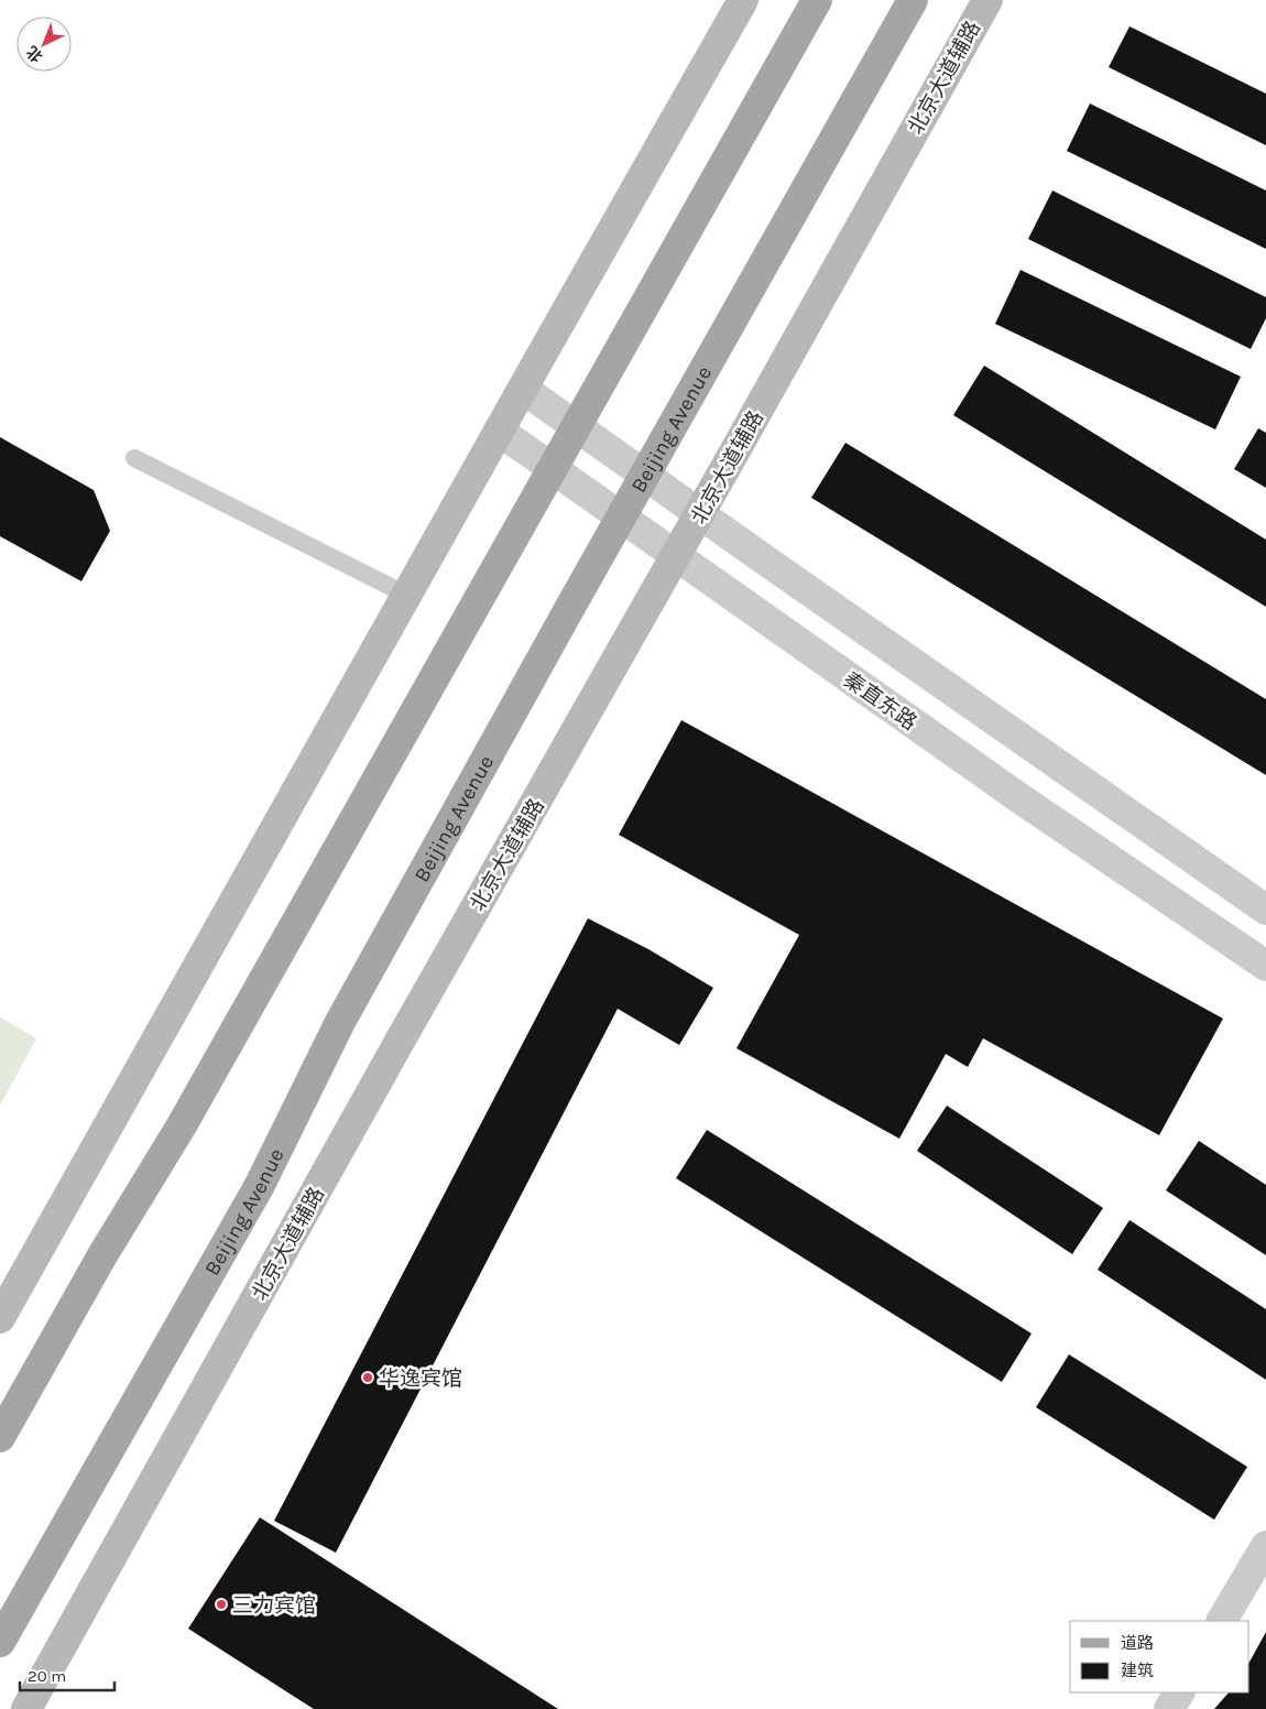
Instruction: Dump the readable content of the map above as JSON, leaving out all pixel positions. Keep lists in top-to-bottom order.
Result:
{
  "streets": {
    "main road": ["北京大道辅路", "Beijing Avenue"],
    "street": ["秦直东路"]
  },
  "crossings": [
    ["北京大道辅路", "秦直东路"],
    ["Beijing Avenue", "秦直东路"]
  ],
  "places": ["华逸宾馆", "三力宾馆"],
  "legend": ["道路", "建筑"],
  "scale_bar": "20 m",
  "north": "bottom left"
}
